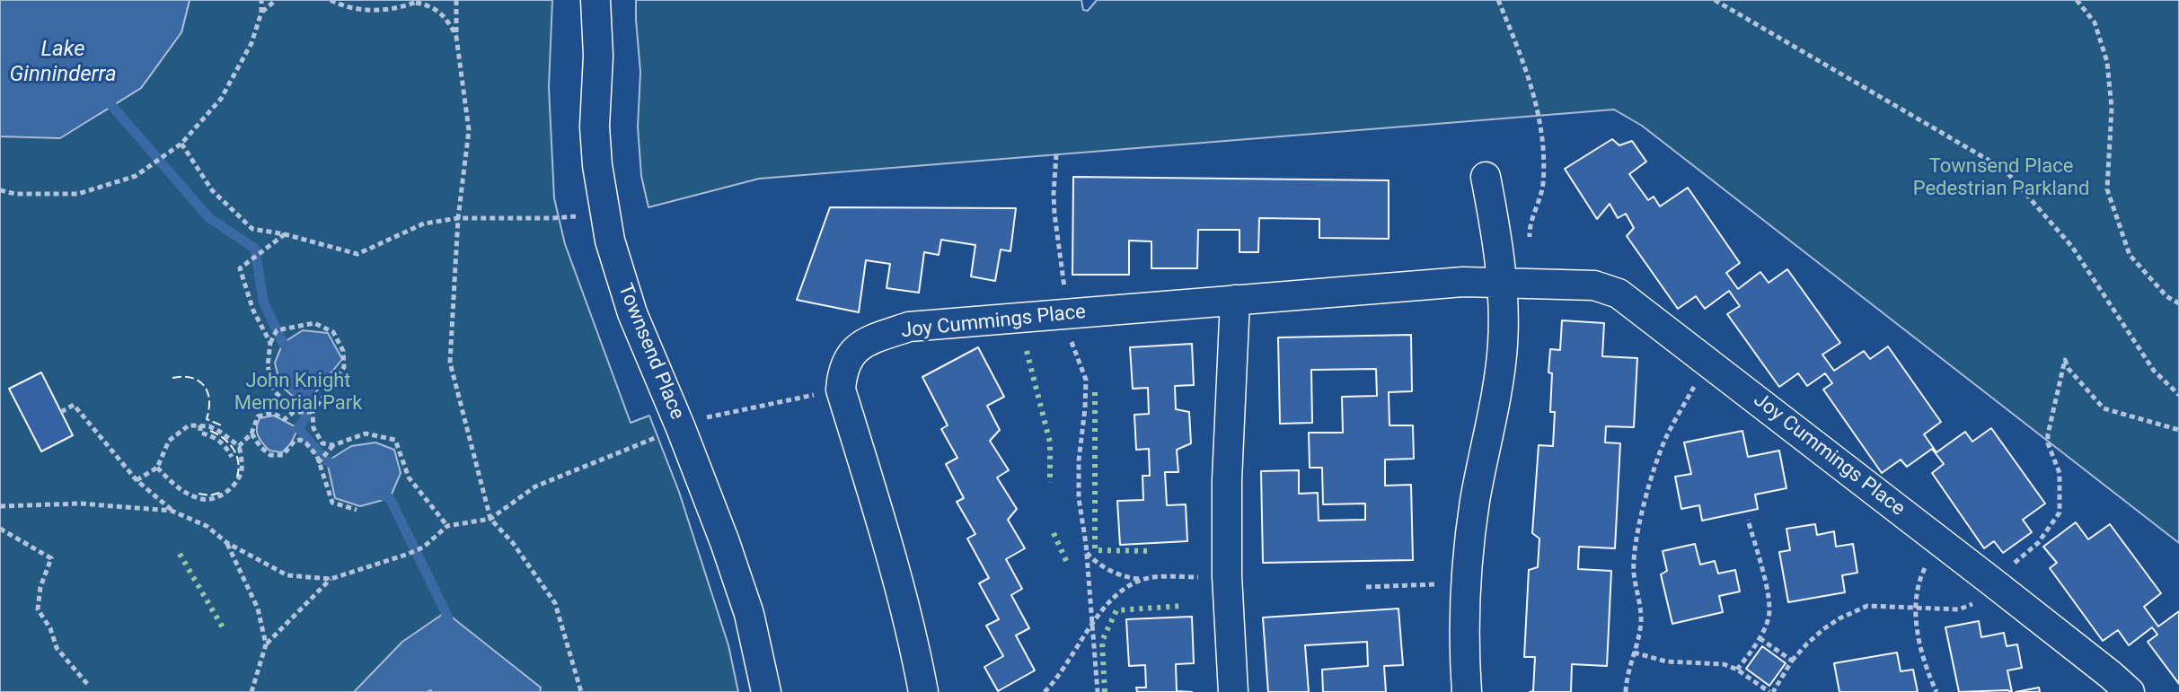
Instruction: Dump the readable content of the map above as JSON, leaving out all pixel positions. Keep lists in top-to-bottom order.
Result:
{
  "streets": {
    "street": ["Joy Cummings Place", "Townsend Place"]
  },
  "water": ["Lake Ginninderra"],
  "parks": ["Townsend Place Pedestrian Parkland", "John Knight Memorial Park"]
}
